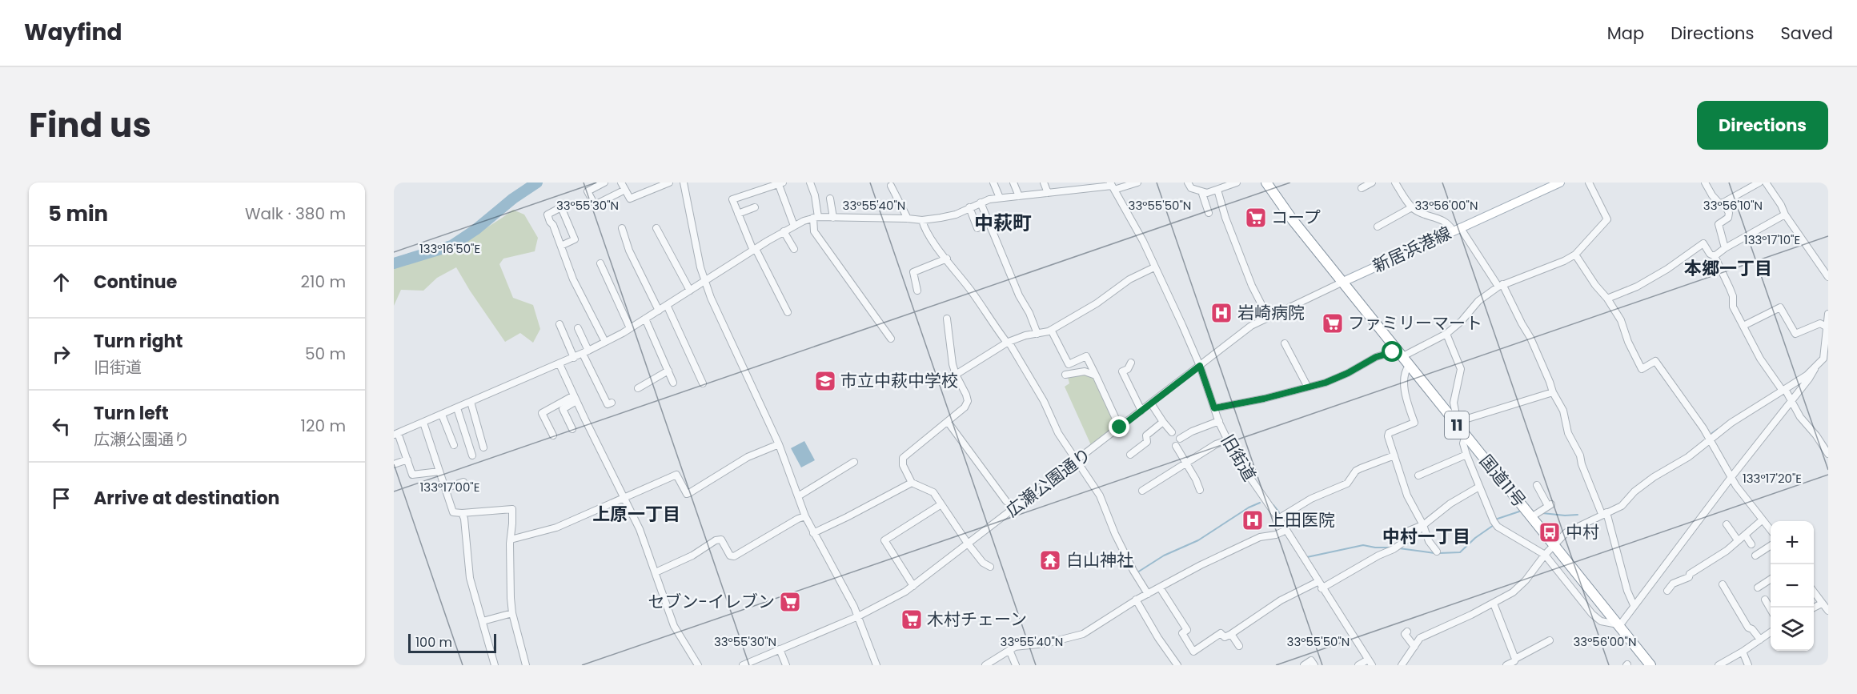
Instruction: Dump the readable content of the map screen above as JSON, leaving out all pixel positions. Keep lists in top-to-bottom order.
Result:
{
  "streets": {
    "highway": ["11", "国道11号"],
    "main road": ["新居浜港線"],
    "street": ["旧街道", "広瀬公園通り"]
  },
  "crossings": [
    ["新居浜港線", "国道11号"],
    ["新居浜港線", "広瀬公園通り"],
    ["旧街道", "広瀬公園通り"],
    ["国道11号", "広瀬公園通り"]
  ],
  "districts": [
    "中萩町",
    "本郷一丁目",
    "上原一丁目",
    "中村一丁目"
  ],
  "places": {
    "supermarket": [
      "コープ",
      "ファミリーマート",
      "セブン-イレブン",
      "木村チェーン"
    ],
    "hospital": ["岩崎病院", "上田医院"],
    "school or university": ["市立中萩中学校"],
    "bus stop": ["中村"],
    "temple": ["白山神社"]
  },
  "scale_bar": "100 m",
  "page": {
    "header": "Wayfind",
    "nav": ["Map", "Directions", "Saved"],
    "title": "Find us",
    "buttons": "Directions",
    "heading": ["5 min", "Walk · 380 m"],
    "list": [
      ["Continue", "210 m"],
      ["Turn right", "旧街道", "50 m"],
      ["Turn left", "広瀬公園通り", "120 m"],
      "Arrive at destination"
    ],
    "map_buttons": ["+", "−"],
    "scale": "100 m"
  },
  "coordinates": [
    "33°55'40\"N",
    "33°55'50\"N",
    "33°56'10\"N",
    "33°55'30\"N",
    "33°56'00\"N",
    "133°17'10\"E",
    "133°16'50\"E",
    "133°17'20\"E",
    "133°17'00\"E"
  ]
}
